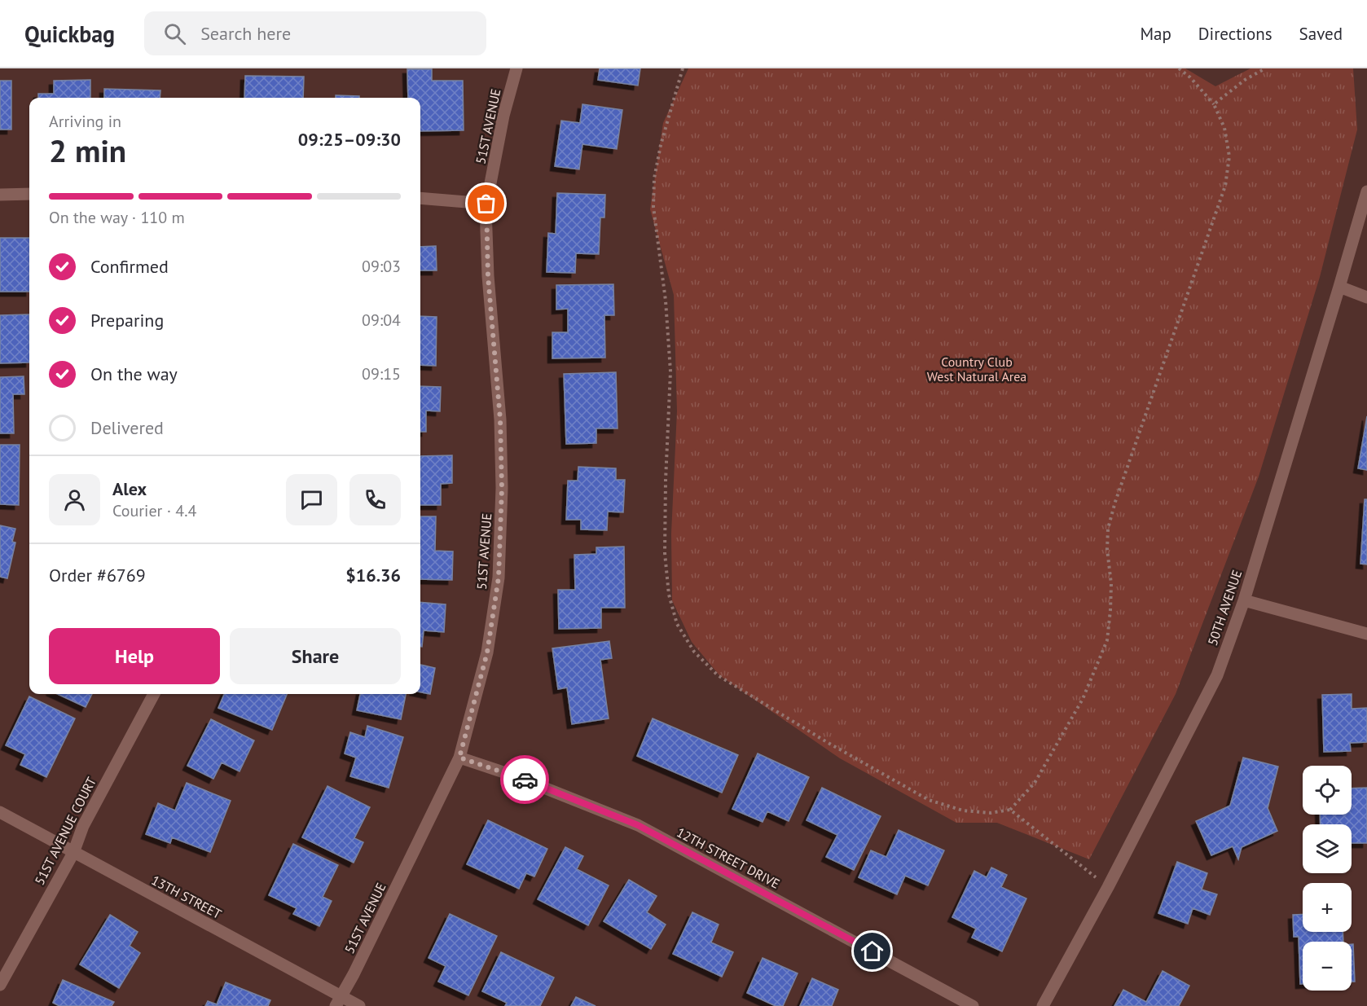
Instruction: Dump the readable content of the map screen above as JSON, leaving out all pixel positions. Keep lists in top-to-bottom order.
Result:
{
  "streets": {
    "street": [
      "51ST AVENUE",
      "50TH AVENUE",
      "51ST AVENUE COURT",
      "12TH STREET DRIVE",
      "13TH STREET"
    ]
  },
  "crossings": [
    ["51ST AVENUE", "12TH STREET DRIVE"],
    ["51ST AVENUE", "13TH STREET"],
    ["51ST AVENUE COURT", "13TH STREET"]
  ],
  "parks": ["Country Club West Natural Area"],
  "page": {
    "header": "Quickbag",
    "search": "Search here",
    "nav": ["Map", "Directions", "Saved"],
    "heading": ["2 min", "Arriving in", "09:25–09:30"],
    "panel": [
      "Alex",
      "Courier · 4.4",
      "Order #6769",
      "$16.36"
    ],
    "bar": "On the way · 110 m",
    "list": [
      ["Confirmed", "09:03"],
      ["Preparing", "09:04"],
      ["On the way", "09:15"],
      "Delivered"
    ],
    "buttons": ["Help", "Share"],
    "map_buttons": ["+", "−"]
  }
}
